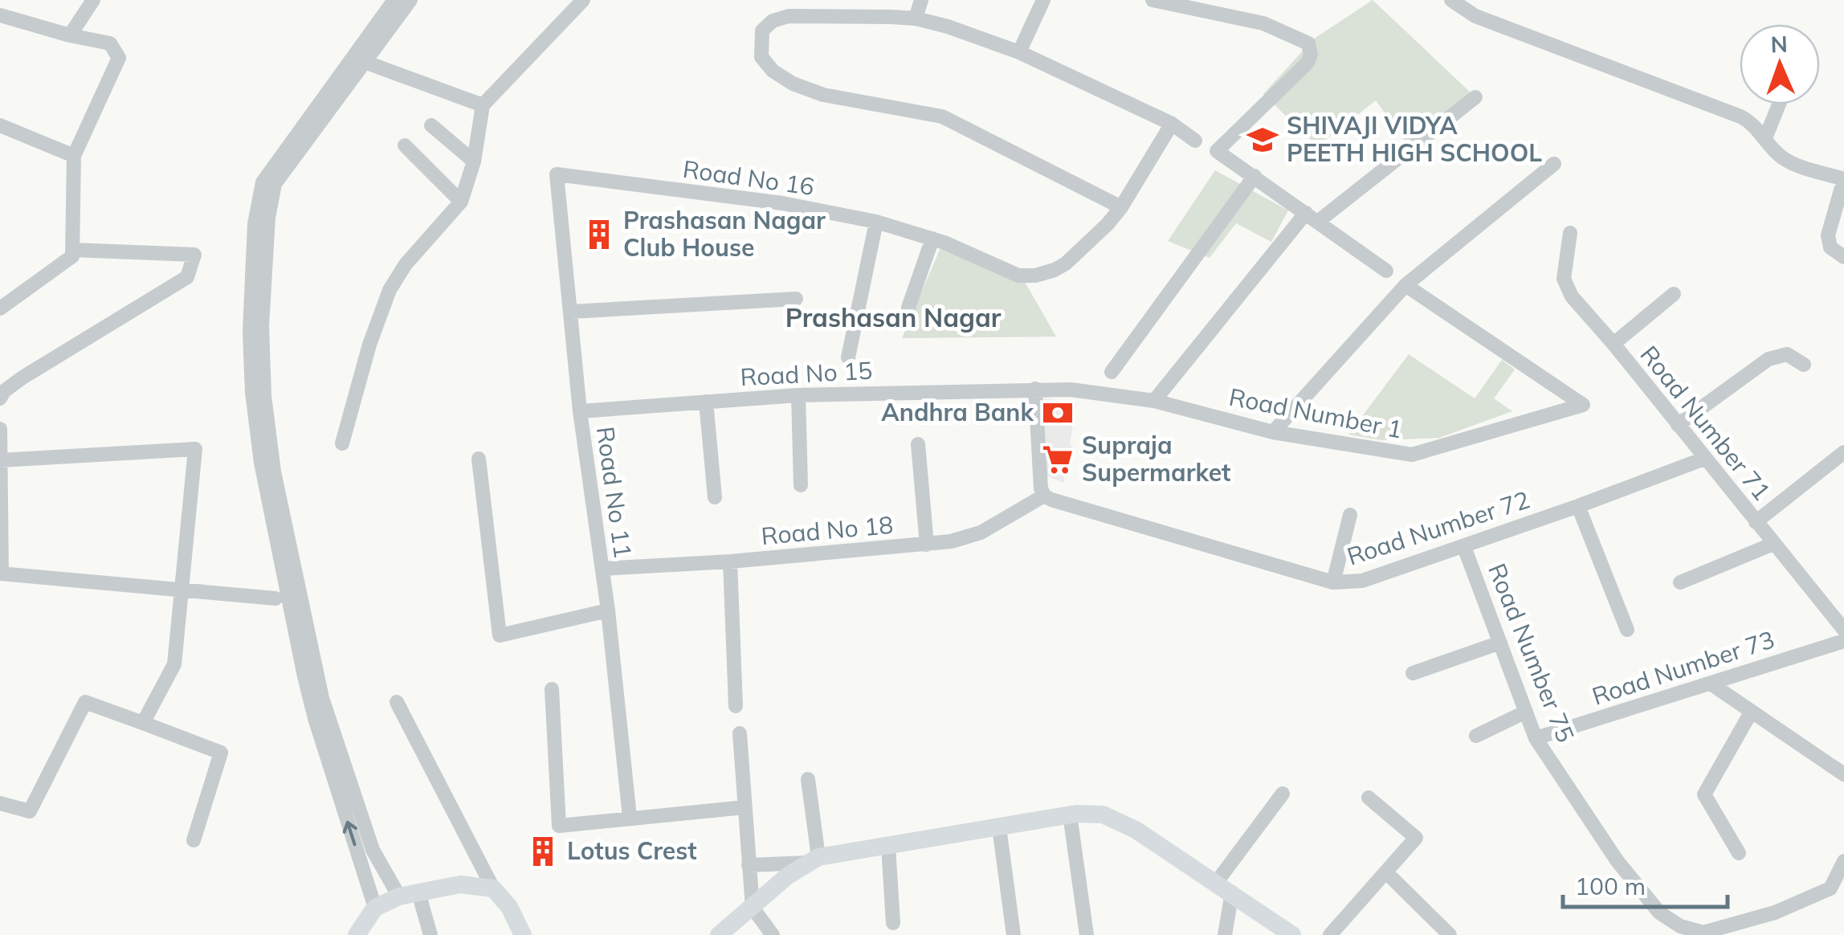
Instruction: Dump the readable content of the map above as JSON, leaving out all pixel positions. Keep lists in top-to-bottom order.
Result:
{
  "streets": {
    "street": [
      "Road No 16",
      "Road No 15",
      "Road Number 1",
      "Road Number 71",
      "Road No 11",
      "Road Number 72",
      "Road No 18",
      "Road Number 75",
      "Road Number 73"
    ]
  },
  "crossings": [
    ["Road No 16", "Road No 11"],
    ["Road No 15", "Road Number 1"],
    ["Road No 15", "Road No 11"],
    ["Road Number 71", "Road Number 72"],
    ["Road No 11", "Road No 18"],
    ["Road Number 72", "Road No 18"],
    ["Road Number 72", "Road Number 75"],
    ["Road Number 75", "Road Number 73"]
  ],
  "districts": ["Prashasan Nagar"],
  "places": {
    "school or university": ["SHIVAJI VIDYA PEETH HIGH SCHOOL"],
    "building": ["Prashasan Nagar Club House", "Lotus Crest"],
    "bank": ["Andhra Bank"],
    "supermarket": ["Supraja Supermarket"]
  },
  "scale_bar": "100 m",
  "north": "top"
}
